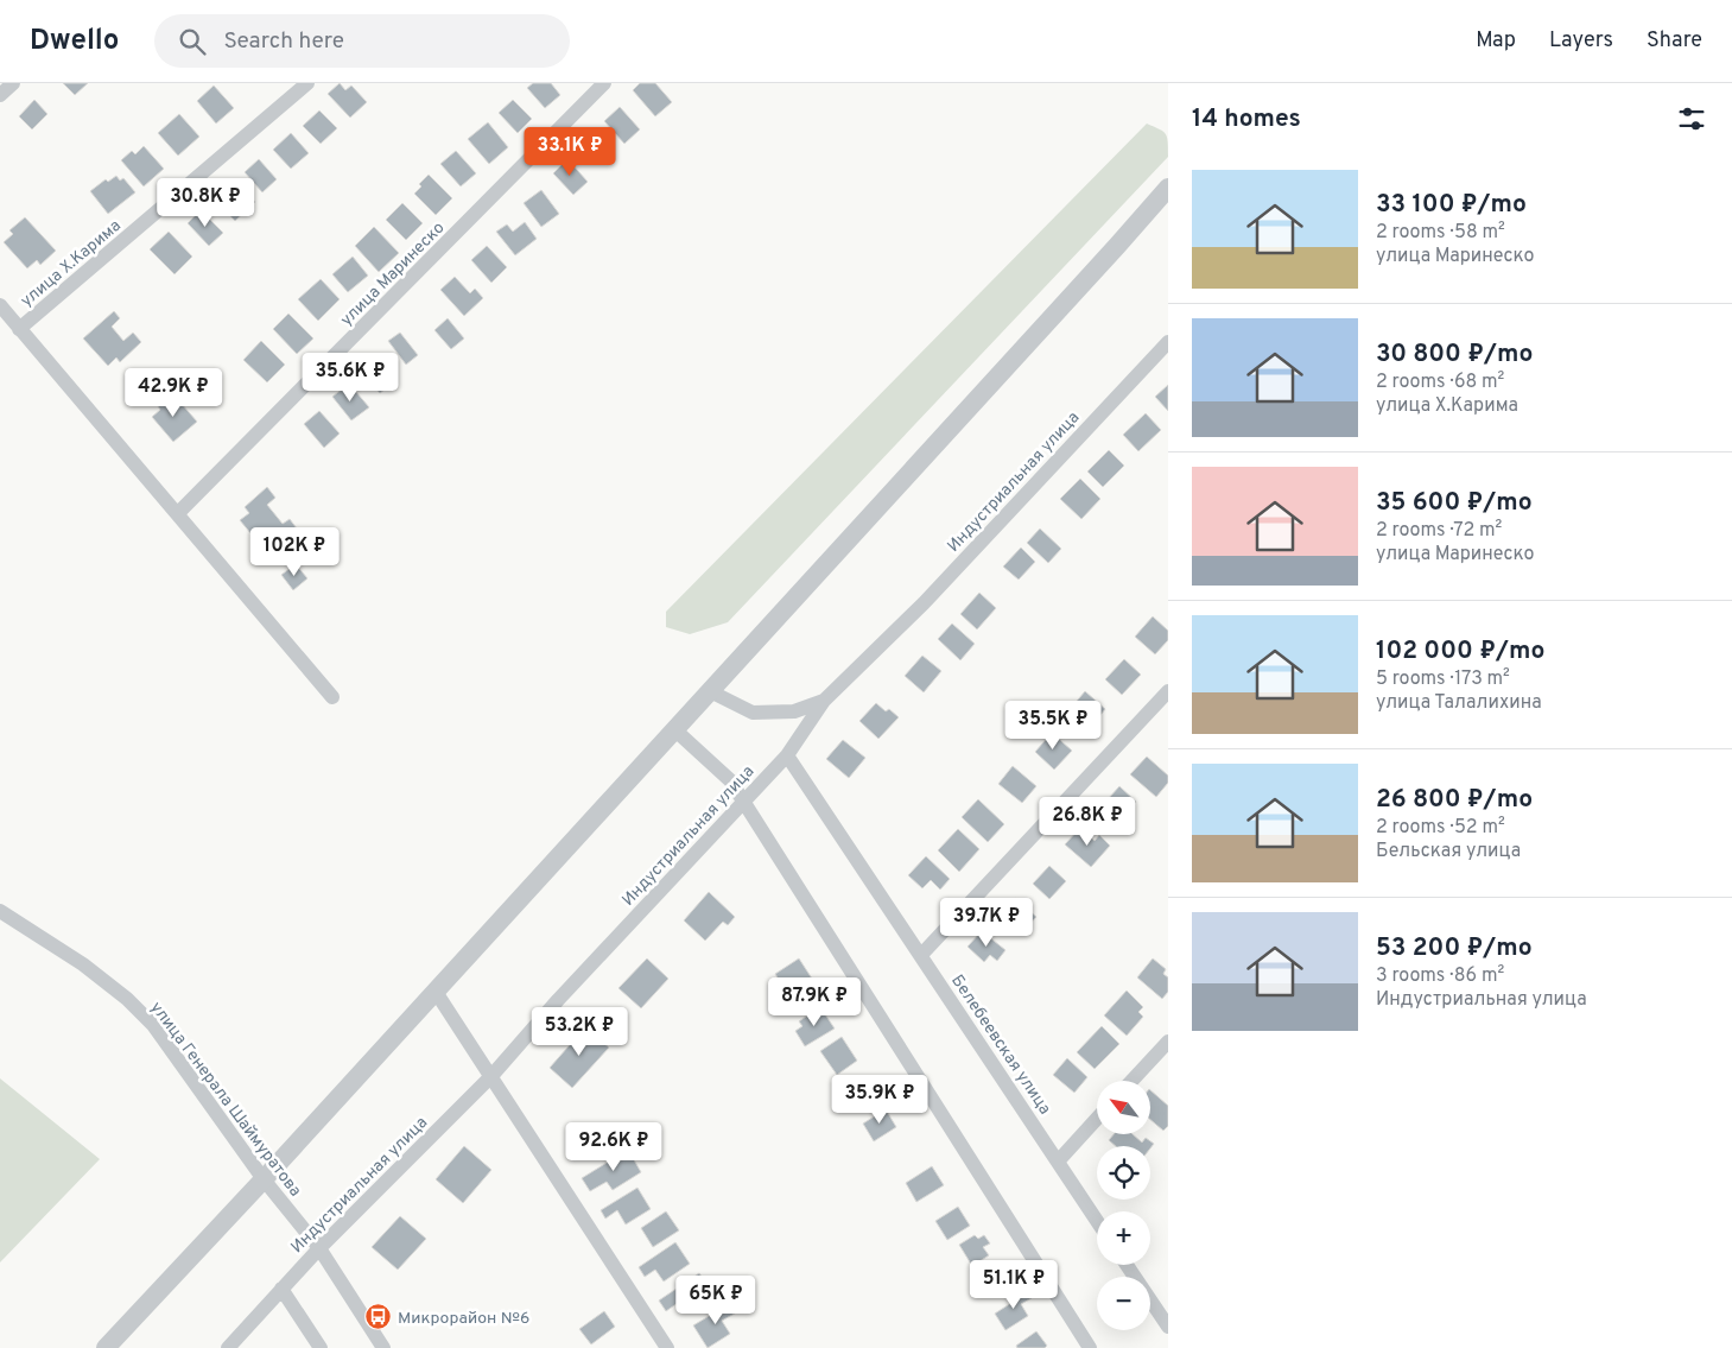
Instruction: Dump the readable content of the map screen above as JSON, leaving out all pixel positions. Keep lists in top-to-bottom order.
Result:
{
  "streets": {
    "street": [
      "улица Х.Карима",
      "улица Маринеско",
      "Индустриальная улица",
      "Белебеевская улица",
      "улица Генерала Шаймуратова"
    ]
  },
  "crossings": [
    ["Индустриальная улица", "Белебеевская улица"],
    ["Индустриальная улица", "улица Генерала Шаймуратова"]
  ],
  "places": {
    "bus stop": ["Микрорайон №6"]
  },
  "north": "top left",
  "page": {
    "header": "Dwello",
    "search": "Search here",
    "nav": ["Map", "Layers", "Share"],
    "heading": "14 homes",
    "price": [
      "33.1K ₽",
      "30.8K ₽",
      "35.6K ₽",
      "42.9K ₽",
      "102K ₽",
      "35.5K ₽",
      "26.8K ₽",
      "39.7K ₽",
      "87.9K ₽",
      "53.2K ₽",
      "35.9K ₽",
      "92.6K ₽",
      "51.1K ₽",
      "65K ₽"
    ],
    "list": [
      {
        "name": "33 100 ₽/mo",
        "note": "2 rooms · 58 m² · улица Маринеско"
      },
      {
        "name": "30 800 ₽/mo",
        "note": "2 rooms · 68 m² · улица Х.Карима"
      },
      {
        "name": "35 600 ₽/mo",
        "note": "2 rooms · 72 m² · улица Маринеско"
      },
      {
        "name": "102 000 ₽/mo",
        "note": "5 rooms · 173 m² · улица Талалихина"
      },
      {
        "name": "26 800 ₽/mo",
        "note": "2 rooms · 52 m² · Бельская улица"
      },
      {
        "name": "53 200 ₽/mo",
        "note": "3 rooms · 86 m² · Индустриальная улица"
      }
    ],
    "map_buttons": ["+", "−"]
  }
}
